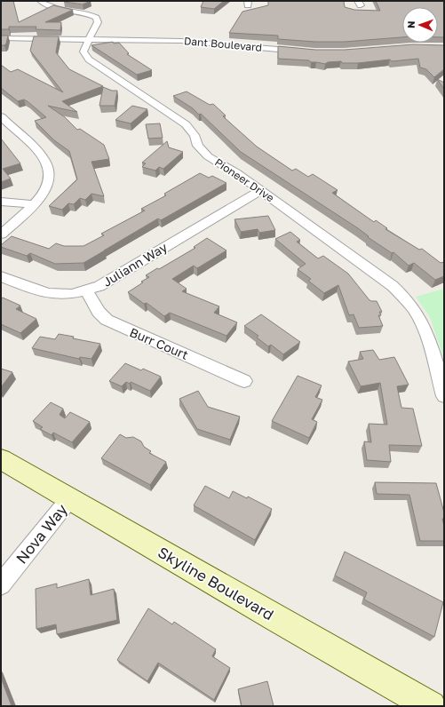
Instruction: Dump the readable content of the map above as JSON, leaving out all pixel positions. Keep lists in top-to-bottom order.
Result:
{
  "streets": {
    "street": [
      "Dant Boulevard",
      "Pioneer Drive",
      "Juliann Way",
      "Burr Court",
      "Nova Way",
      "Skyline Boulevard"
    ]
  },
  "crossings": [
    ["Dant Boulevard", "Pioneer Drive"],
    ["Pioneer Drive", "Juliann Way"],
    ["Juliann Way", "Burr Court"],
    ["Nova Way", "Skyline Boulevard"]
  ],
  "north": "left"
}
